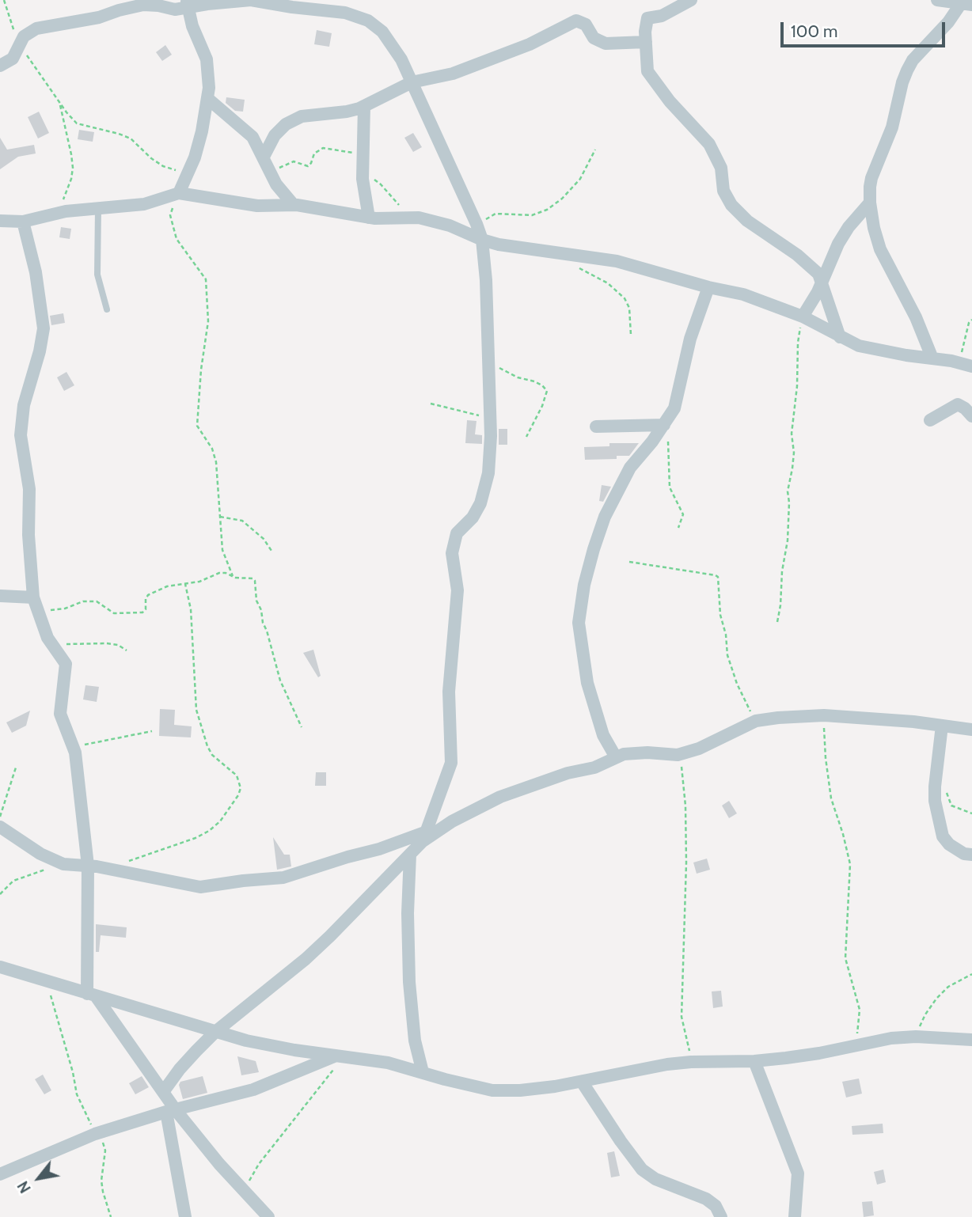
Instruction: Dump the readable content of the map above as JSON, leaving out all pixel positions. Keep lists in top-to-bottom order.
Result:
{
  "scale_bar": "100 m",
  "north": "bottom left"
}
